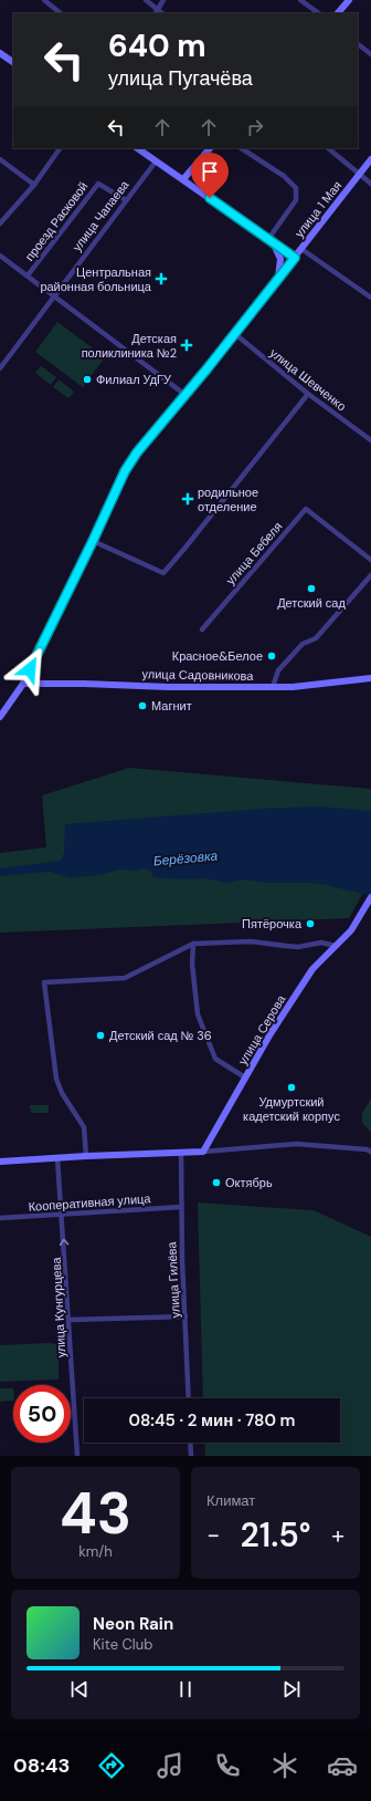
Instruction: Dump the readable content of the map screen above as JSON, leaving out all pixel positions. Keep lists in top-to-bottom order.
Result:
{
  "streets": {
    "main road": ["улица 1 Мая", "улица Садовникова", "улица Серова"],
    "street": [
      "улица Чапаева",
      "проезд Расковой",
      "улица Шевченко",
      "улица Бебеля",
      "Кооперативная улица",
      "улица Гилёва",
      "улица Кунгурцева"
    ]
  },
  "crossings": [
    ["улица 1 Мая", "улица Шевченко"],
    ["улица 1 Мая", "улица Садовникова"],
    ["улица Чапаева", "проезд Расковой"],
    ["Кооперативная улица", "улица Гилёва"],
    ["Кооперативная улица", "улица Кунгурцева"]
  ],
  "one_way": ["улица Кунгурцева"],
  "water": ["Берёзовка"],
  "places": {
    "health": ["Центральная районная больница", "Детская поликлиника №2", "родильное отделение"],
    "other": [
      "Филиал УдГУ",
      "Детский сад",
      "Красное&Белое",
      "Магнит",
      "Пятёрочка",
      "Детский сад № 36",
      "Удмуртский кадетский корпус",
      "Октябрь"
    ]
  },
  "page": {
    "turn": ["640 m", "улица Пугачёва"],
    "limit": "50",
    "trip": "08:45 · 2 мин · 780 m",
    "tile": [
      ["43", "km/h"],
      "Климат"
    ],
    "heat": ["−", "21.5°", "+"],
    "song": ["Neon Rain", "Kite Club"],
    "tabs": "08:43"
  }
}
